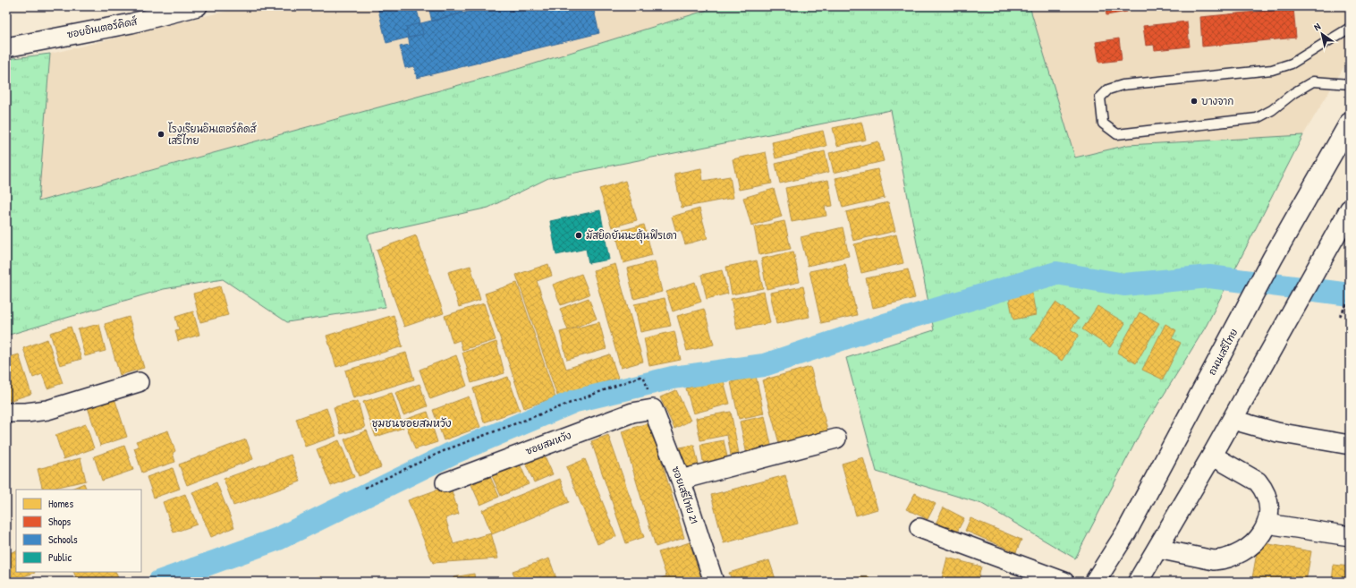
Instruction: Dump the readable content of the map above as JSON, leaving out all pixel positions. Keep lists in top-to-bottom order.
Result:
{
  "streets": {
    "main road": ["ถนนเสรีไทย"],
    "street": ["ซอยอินเตอร์คิดส์", "ซอยสมหวัง", "ซอยเสรีไทย 21"]
  },
  "crossings": [
    ["ซอยสมหวัง", "ซอยเสรีไทย 21"]
  ],
  "districts": ["ชุมชนซอยสมหวัง"],
  "places": ["บางจาก", "โรงเรียนอินเตอร์คิดส์ เสรีไทย", "มัสยิดยันนะตุ้นฟิรเดา"],
  "legend": [
    "Homes",
    "Shops",
    "Schools",
    "Public"
  ],
  "north": "top left"
}
